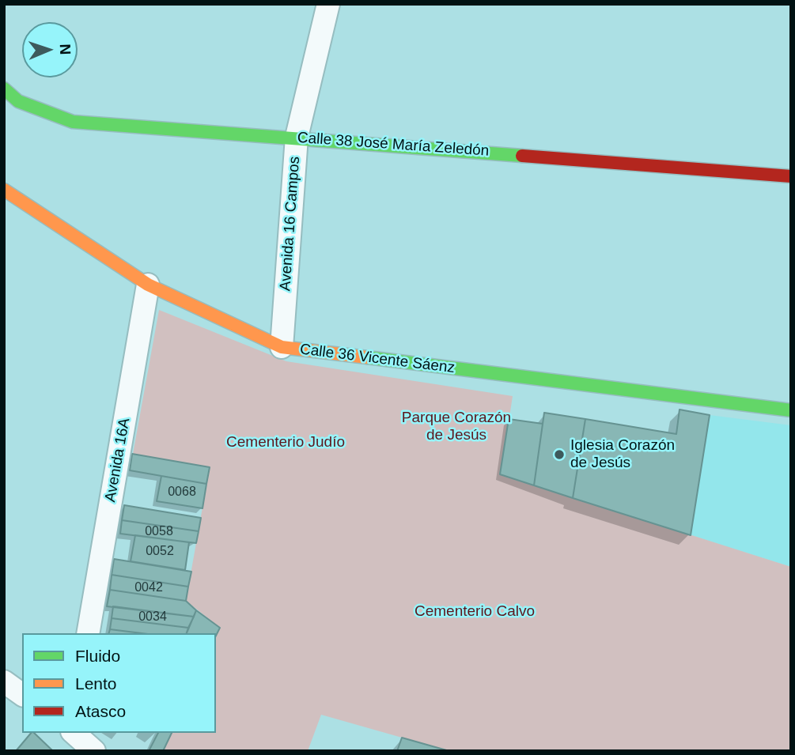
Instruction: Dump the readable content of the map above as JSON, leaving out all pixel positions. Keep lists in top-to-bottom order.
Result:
{
  "streets": {
    "street": [
      "Calle 38 José María Zeledón",
      "Avenida 16 Campos",
      "Calle 36 Vicente Sáenz",
      "Avenida 16A"
    ]
  },
  "crossings": [
    ["Calle 38 José María Zeledón", "Avenida 16 Campos"],
    ["Avenida 16 Campos", "Calle 36 Vicente Sáenz"],
    ["Calle 36 Vicente Sáenz", "Avenida 16A"]
  ],
  "parks": ["Parque Corazón de Jesús", "Cementerio Judío", "Cementerio Calvo"],
  "places": ["Iglesia Corazón de Jesús"],
  "house_numbers": [
    "0068",
    "0058",
    "0052",
    "0042",
    "0034"
  ],
  "legend": ["Fluido", "Lento", "Atasco"],
  "north": "right"
}
